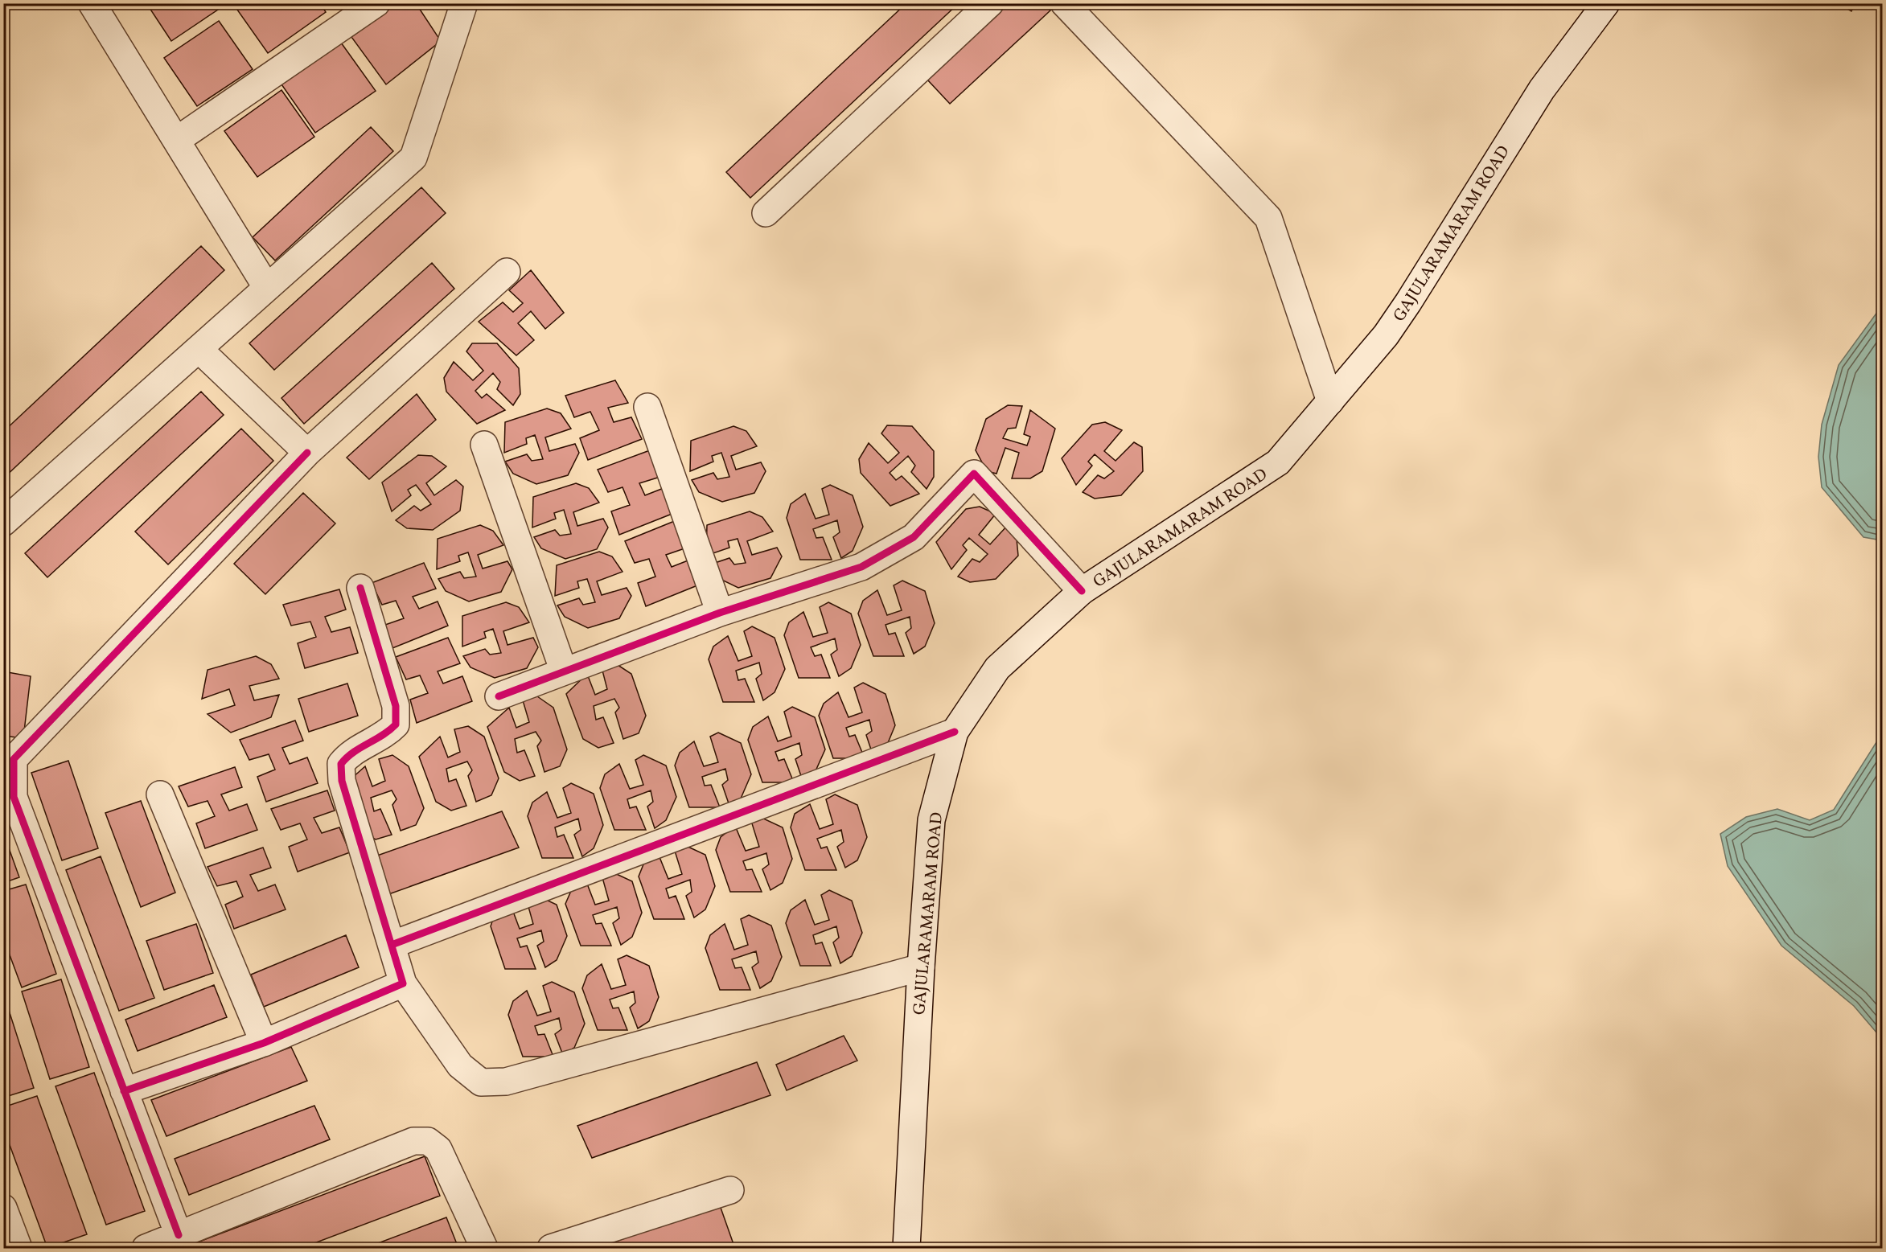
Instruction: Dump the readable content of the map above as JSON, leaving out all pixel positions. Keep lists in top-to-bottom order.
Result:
{
  "streets": {
    "street": ["GAJULARAMARAM ROAD"]
  }
}
